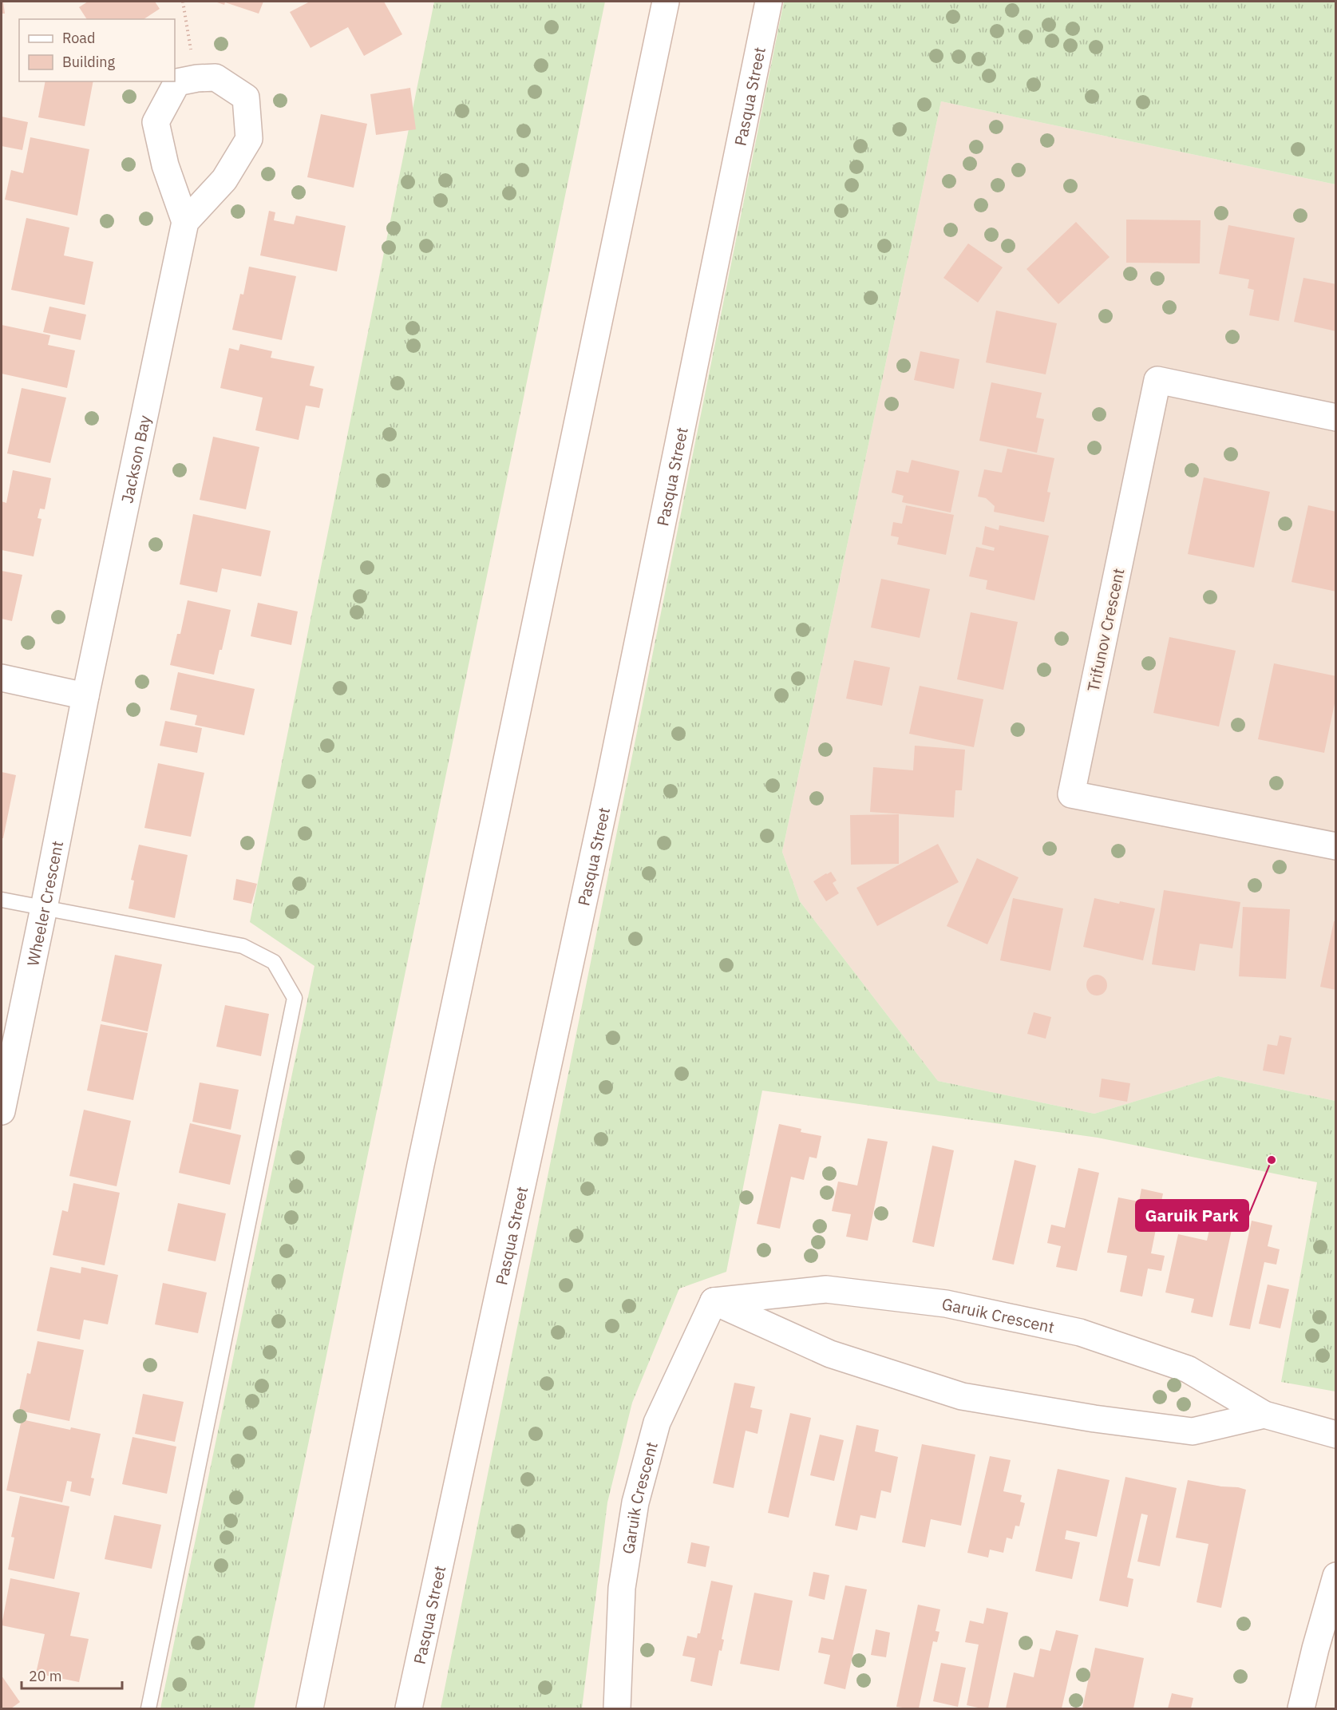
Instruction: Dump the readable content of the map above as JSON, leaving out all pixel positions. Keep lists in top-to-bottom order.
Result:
{
  "streets": {
    "street": [
      "Pasqua Street",
      "Jackson Bay",
      "Trifunov Crescent",
      "Wheeler Crescent",
      "Garuik Crescent"
    ]
  },
  "crossings": [
    ["Jackson Bay", "Wheeler Crescent"]
  ],
  "places": ["Garuik Park"],
  "legend": ["Road", "Building"],
  "scale_bar": "20 m"
}
